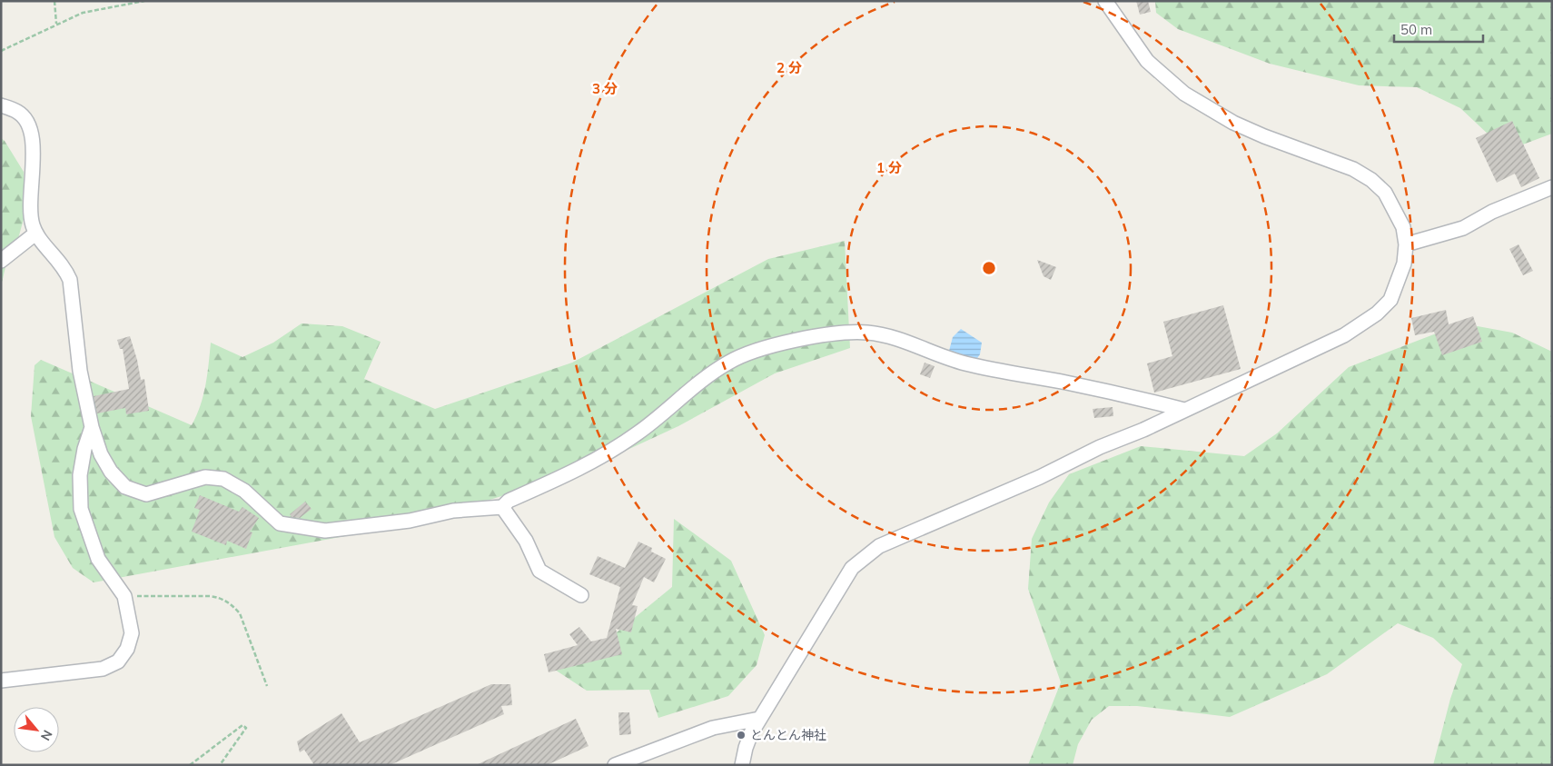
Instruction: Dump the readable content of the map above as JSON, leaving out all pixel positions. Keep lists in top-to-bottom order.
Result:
{
  "places": ["とんとん神社"],
  "scale_bar": "50 m",
  "north": "bottom right",
  "rings": ["2 分", "3 分", "1 分"]
}
